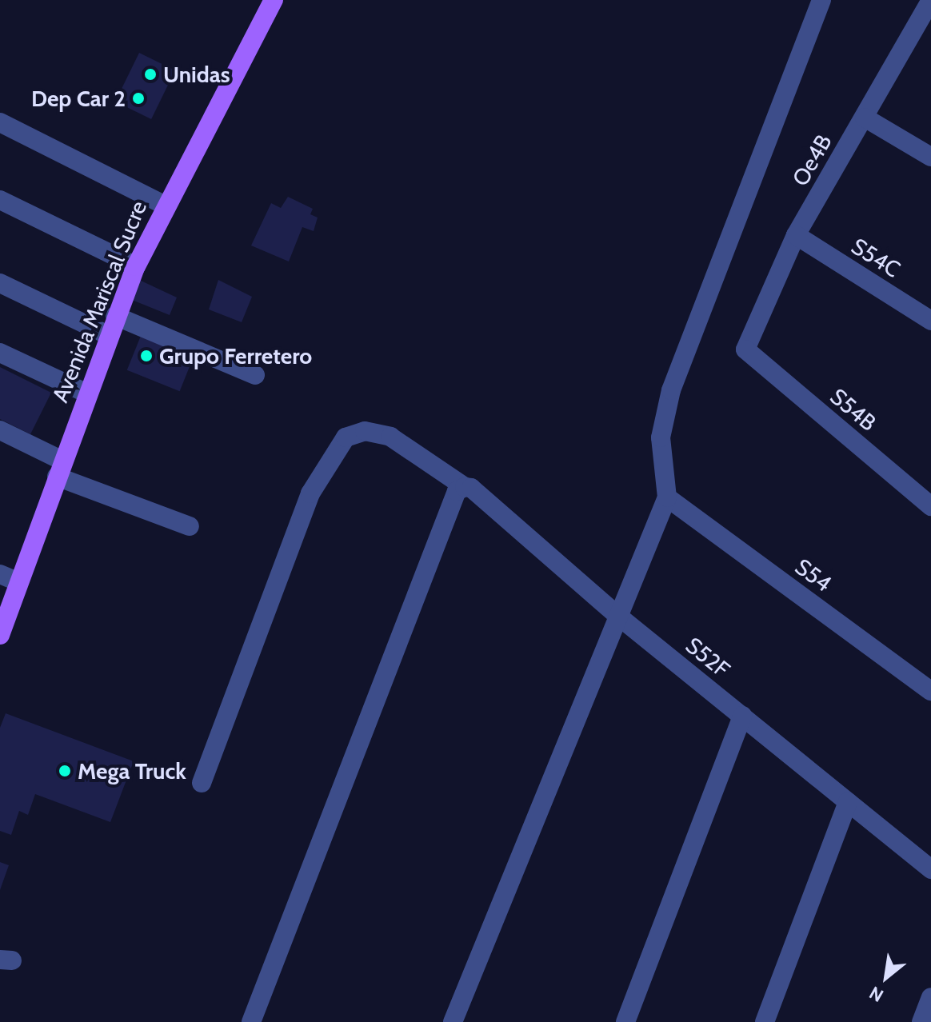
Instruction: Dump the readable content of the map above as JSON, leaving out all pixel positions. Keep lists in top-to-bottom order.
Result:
{
  "streets": {
    "main road": ["Avenida Mariscal Sucre"],
    "street": [
      "Oe4B",
      "S54C",
      "S54B",
      "S54",
      "S52F"
    ]
  },
  "crossings": [
    ["Oe4B", "S54C"],
    ["Oe4B", "S54B"]
  ],
  "places": [
    "Unidas",
    "Dep Car 2",
    "Grupo Ferretero",
    "Mega Truck"
  ],
  "north": "bottom left"
}
